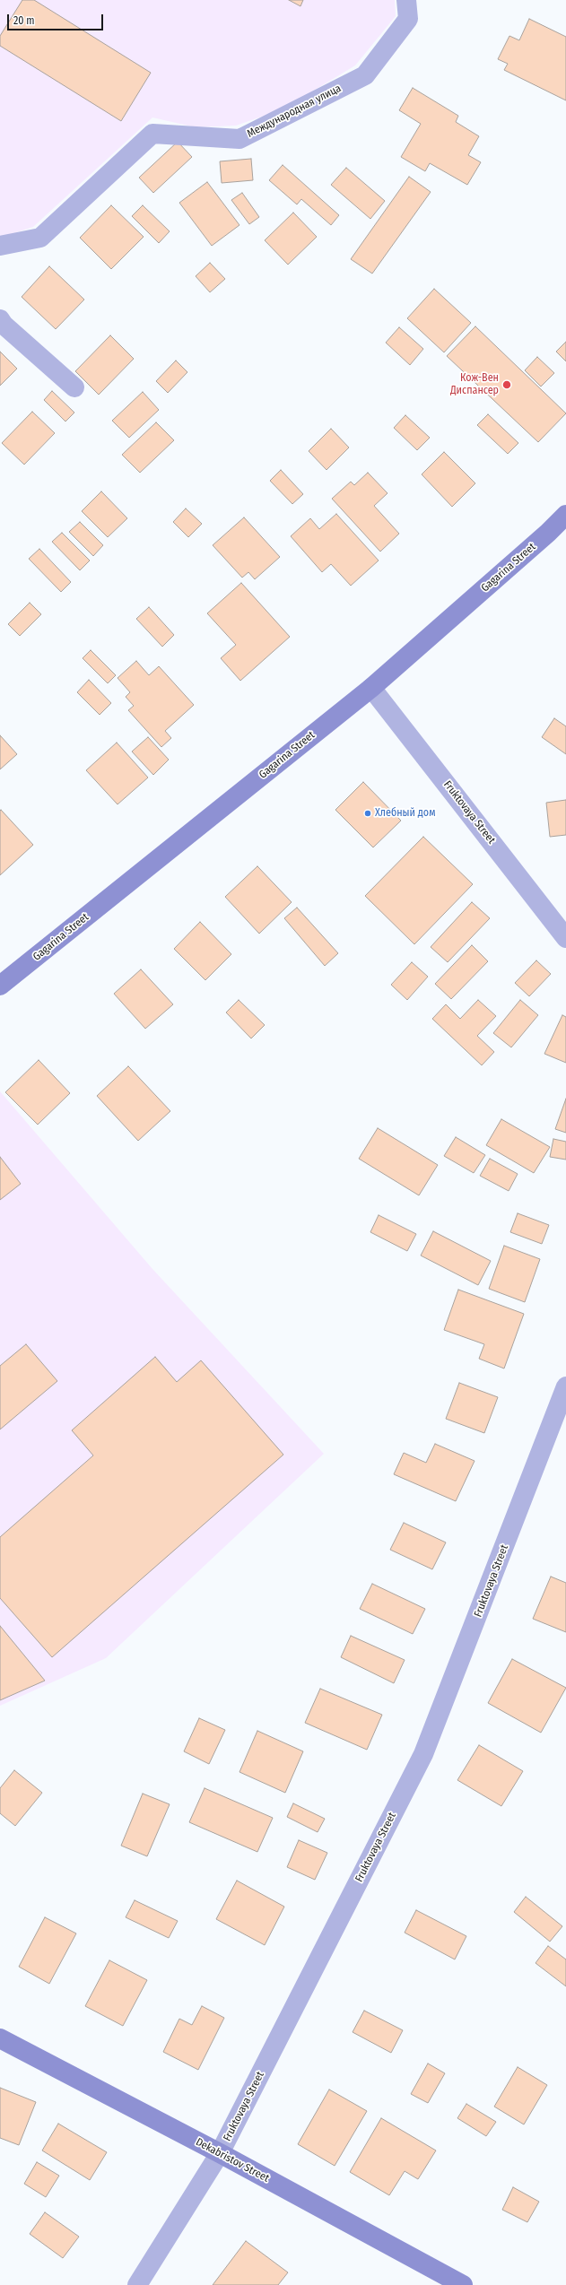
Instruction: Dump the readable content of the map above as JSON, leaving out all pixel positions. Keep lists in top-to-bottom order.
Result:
{
  "streets": {
    "street": [
      "Международная улица",
      "Gagarina Street",
      "Fruktovaya Street",
      "Dekabristov Street"
    ]
  },
  "crossings": [
    ["Gagarina Street", "Fruktovaya Street"],
    ["Fruktovaya Street", "Dekabristov Street"]
  ],
  "places": ["Кож-Вен Диспансер", "Хлебный дом"],
  "scale_bar": "20 m"
}
